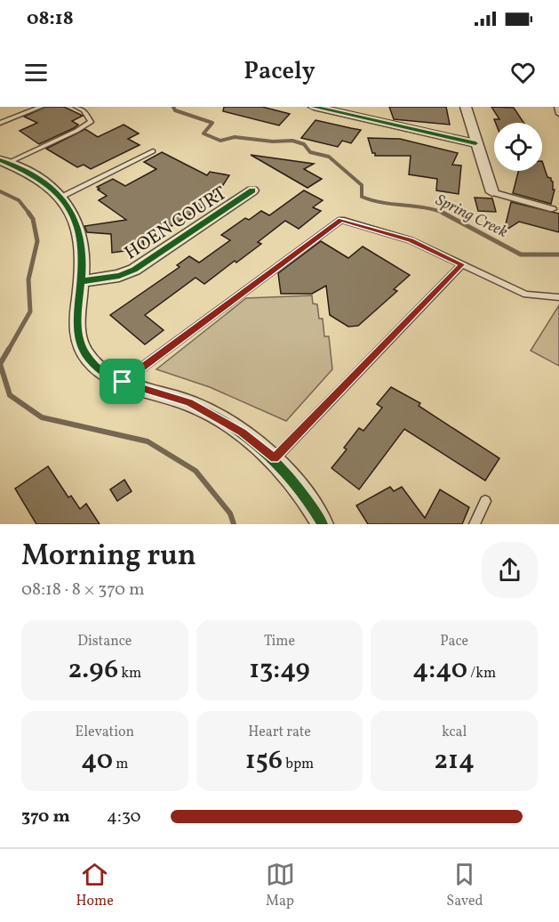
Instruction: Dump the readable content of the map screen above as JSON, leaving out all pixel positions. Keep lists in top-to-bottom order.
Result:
{
  "streets": {
    "street": ["HOEN COURT"]
  },
  "water": ["Spring Creek"],
  "page": {
    "status": "08:18",
    "header": "Pacely",
    "heading": ["Morning run", "08:18 · 8 × 370 m"],
    "stats": [
      ["Distance", "2.96 km"],
      ["Time", "13:49"],
      ["Pace", "4:40 /km"],
      ["Elevation", "40 m"],
      ["Heart rate", "156 bpm"],
      ["kcal", "214"]
    ],
    "list": [
      {
        "name": "370 m",
        "note": "4:30"
      }
    ],
    "tabs": ["Home", "Map", "Saved"]
  }
}
